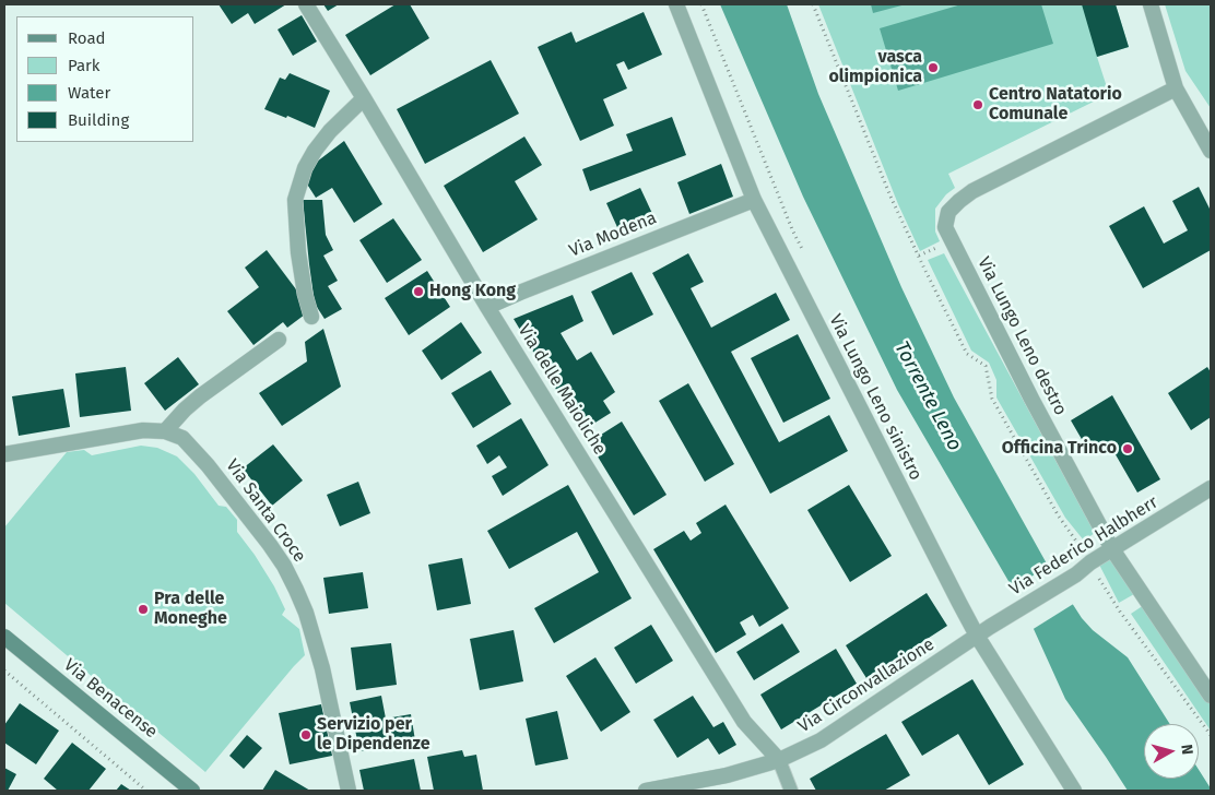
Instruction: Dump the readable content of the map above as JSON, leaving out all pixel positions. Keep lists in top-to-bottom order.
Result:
{
  "streets": {
    "main road": ["Via Benacense"],
    "street": [
      "Via Modena",
      "Via Lungo Leno destro",
      "Via delle Maioliche",
      "Via Lungo Leno sinistro",
      "Via Santa Croce",
      "Via Federico Halbherr",
      "Via Circonvallazione"
    ]
  },
  "crossings": [
    ["Via Modena", "Via delle Maioliche"],
    ["Via Modena", "Via Lungo Leno sinistro"],
    ["Via Lungo Leno destro", "Via Federico Halbherr"],
    ["Via delle Maioliche", "Via Circonvallazione"],
    ["Via Lungo Leno sinistro", "Via Federico Halbherr"],
    ["Via Lungo Leno sinistro", "Via Circonvallazione"],
    ["Via Federico Halbherr", "Via Circonvallazione"]
  ],
  "water": ["Torrente Leno"],
  "places": [
    "vasca olimpionica",
    "Centro Natatorio Comunale",
    "Hong Kong",
    "Officina Trinco",
    "Pra delle Moneghe",
    "Servizio per le Dipendenze"
  ],
  "legend": [
    "Road",
    "Park",
    "Water",
    "Building"
  ],
  "north": "right"
}
